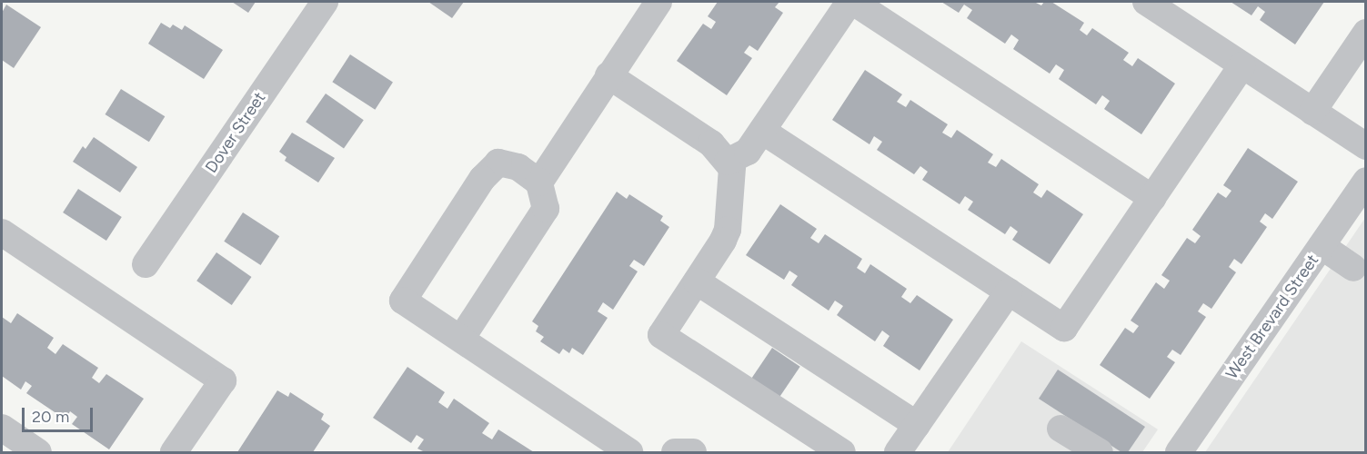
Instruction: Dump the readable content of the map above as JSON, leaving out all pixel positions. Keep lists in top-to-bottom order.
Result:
{
  "streets": {
    "street": ["Dover Street", "West Brevard Street"]
  },
  "scale_bar": "20 m"
}
